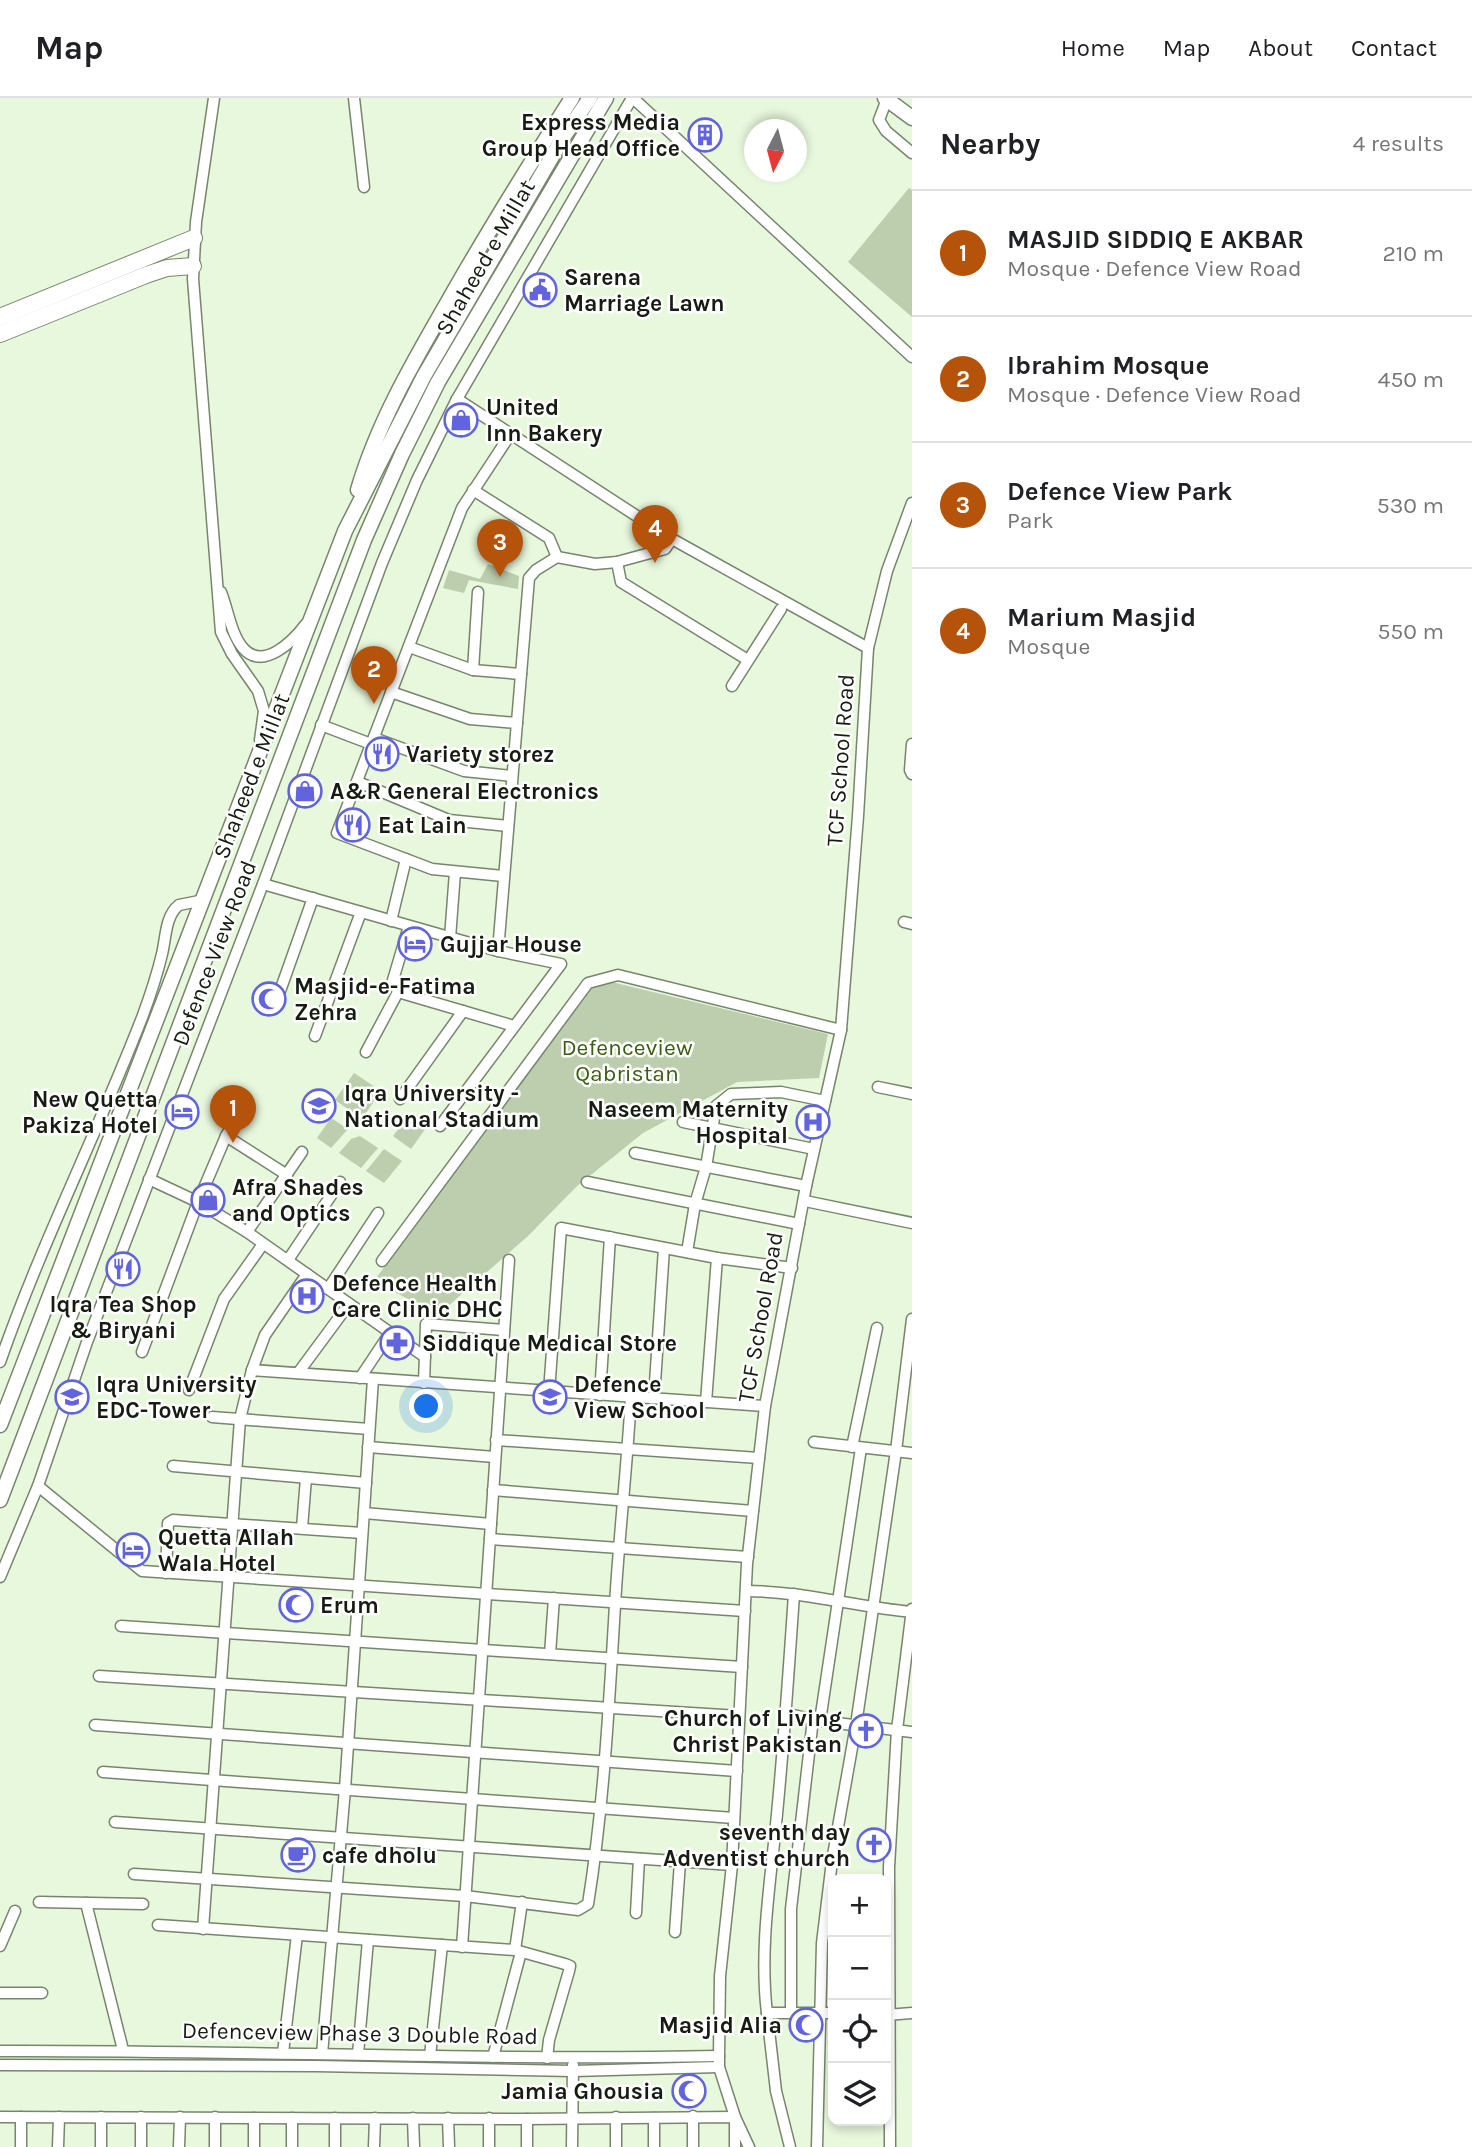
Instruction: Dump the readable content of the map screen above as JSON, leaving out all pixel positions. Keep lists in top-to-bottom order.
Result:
{
  "streets": {
    "main road": ["Shaheed e Millat"],
    "street": ["TCF School Road", "Defence View Road", "Defenceview Phase 3 Double Road"]
  },
  "crossings": [
    ["TCF School Road", "Defenceview Phase 3 Double Road"]
  ],
  "parks": ["Defenceview Qabristan"],
  "places": {
    "building": ["Express Media Group Head Office"],
    "public building": ["Sarena Marriage Lawn"],
    "shop": ["United Inn Bakery", "A&R General Electronics", "Afra Shades and Optics"],
    "restaurant": ["Variety storez", "Eat Lain", "Iqra Tea Shop & Biryani"],
    "hotel": ["Gujjar House", "New Quetta Pakiza Hotel", "Quetta Allah Wala Hotel"],
    "mosque": [
      "Masjid-e-Fatima Zehra",
      "Erum",
      "Masjid Alia",
      "Jamia Ghousia"
    ],
    "school or university": ["Iqra University - National Stadium", "Iqra University EDC-Tower", "Defence View School"],
    "hospital": ["Naseem Maternity Hospital", "Defence Health Care Clinic DHC"],
    "pharmacy": ["Siddique Medical Store"],
    "church": ["Church of Living Christ Pakistan", "seventh day Adventist church"],
    "cafe": ["cafe dholu"]
  },
  "north": "bottom",
  "page": {
    "header": "Map",
    "nav": [
      "Home",
      "Map",
      "About",
      "Contact"
    ],
    "heading": ["Nearby", "4 results"],
    "list": [
      {
        "mark": "1",
        "name": "MASJID SIDDIQ E AKBAR",
        "note": "Mosque · Defence View Road",
        "value": "210 m"
      },
      {
        "mark": "2",
        "name": "Ibrahim Mosque",
        "note": "Mosque · Defence View Road",
        "value": "450 m"
      },
      {
        "mark": "3",
        "name": "Defence View Park",
        "note": "Park",
        "value": "530 m"
      },
      {
        "mark": "4",
        "name": "Marium Masjid",
        "note": "Mosque",
        "value": "550 m"
      }
    ],
    "pins": [
      "4",
      "3",
      "2",
      "1"
    ],
    "map_buttons": ["+", "−"]
  }
}
